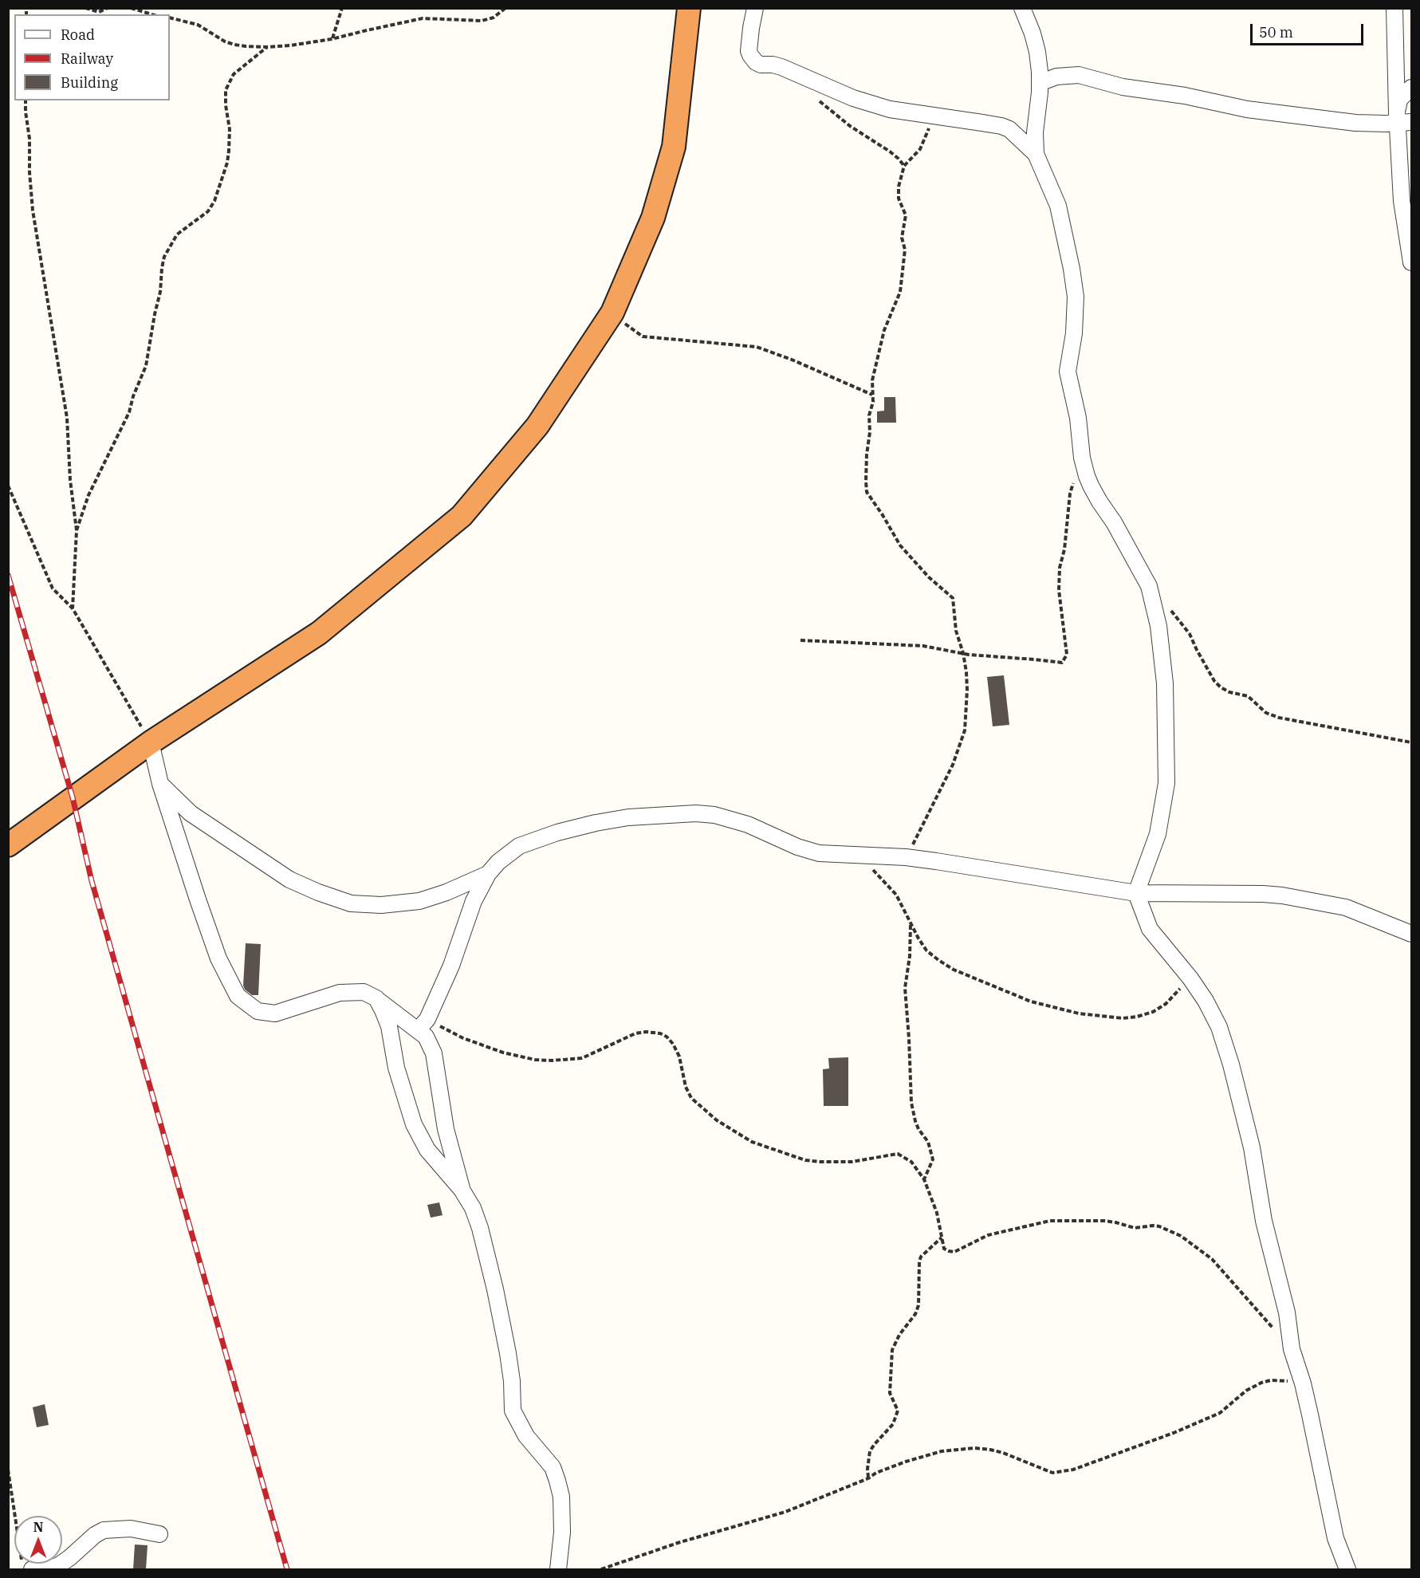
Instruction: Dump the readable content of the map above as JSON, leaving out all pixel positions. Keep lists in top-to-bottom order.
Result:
{
  "legend": ["Road", "Railway", "Building"],
  "scale_bar": "50 m",
  "north": "top"
}
